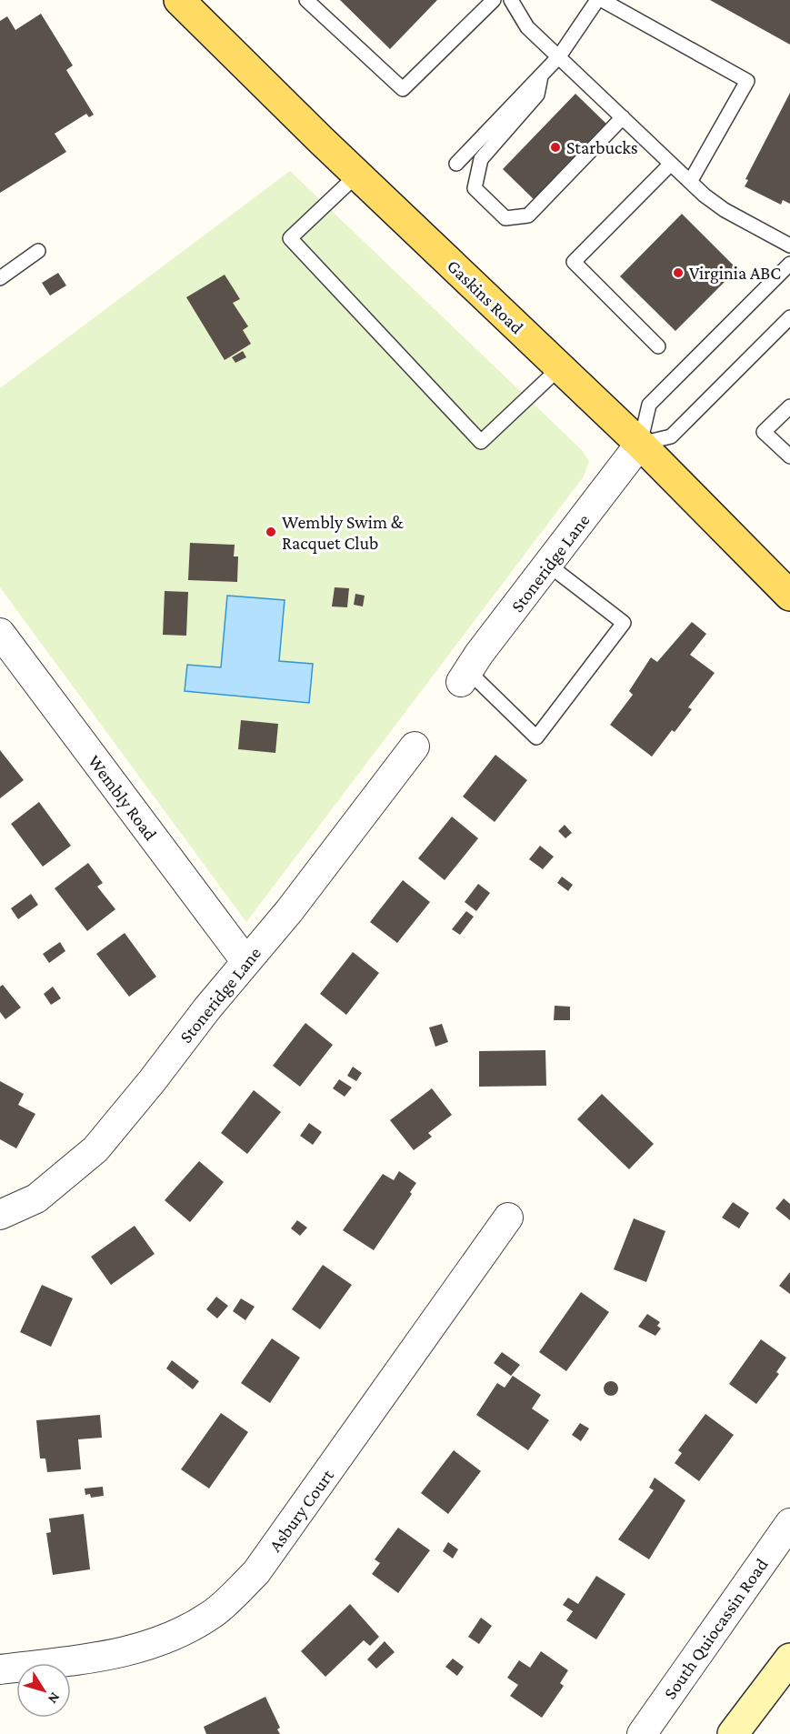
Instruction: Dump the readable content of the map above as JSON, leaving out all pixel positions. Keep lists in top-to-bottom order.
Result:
{
  "streets": {
    "main road": ["Gaskins Road"],
    "street": [
      "Stoneridge Lane",
      "Wembly Road",
      "Asbury Court",
      "South Quiocassin Road"
    ]
  },
  "crossings": [
    ["Gaskins Road", "Stoneridge Lane"],
    ["Stoneridge Lane", "Wembly Road"]
  ],
  "places": ["Starbucks", "Virginia ABC", "Wembly Swim & Racquet Club"],
  "north": "bottom right"
}
